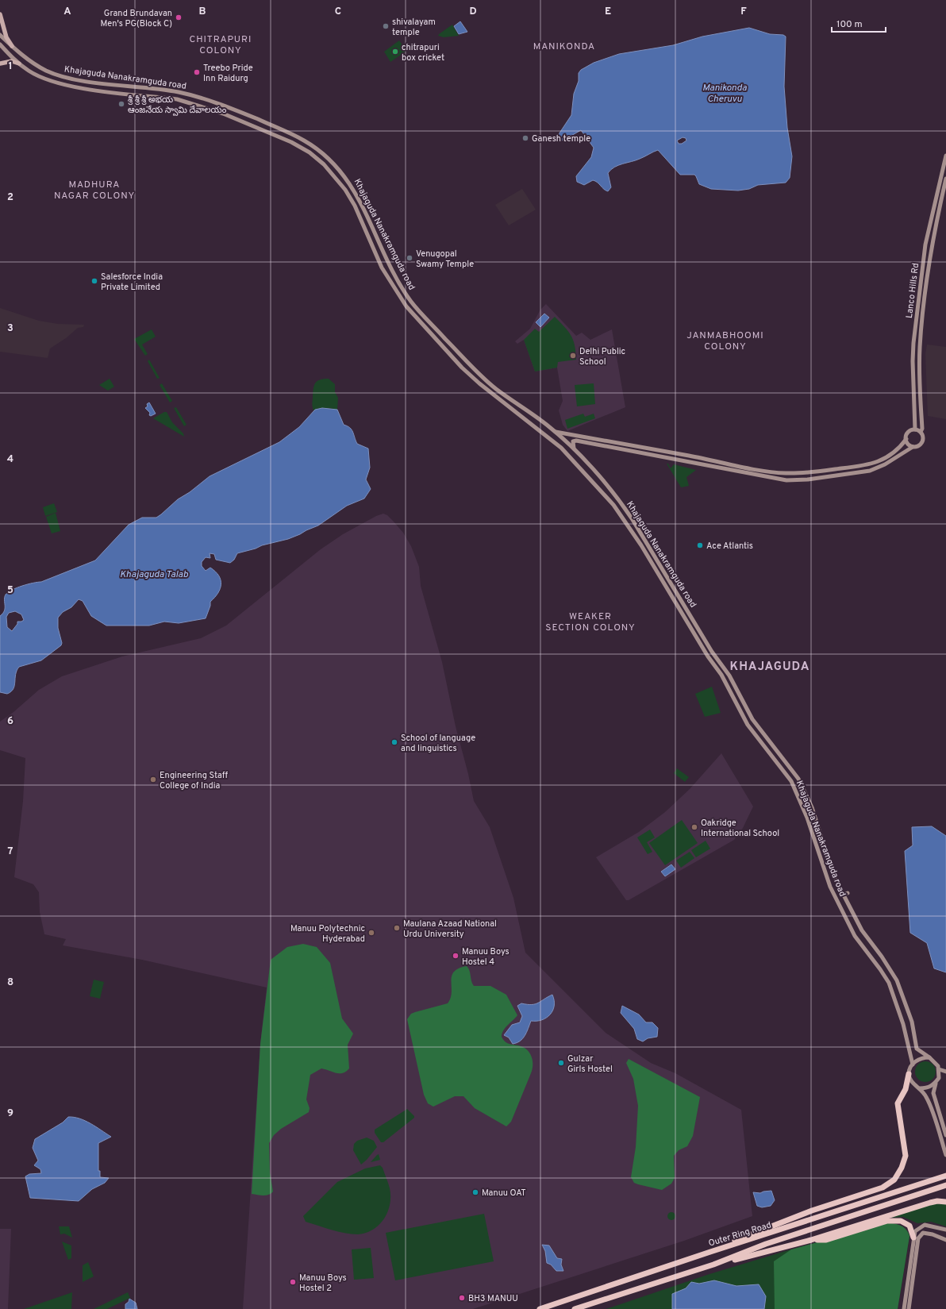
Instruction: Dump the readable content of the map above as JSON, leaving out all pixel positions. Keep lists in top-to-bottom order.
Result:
{
  "streets": {
    "highway": ["Outer Ring Road"],
    "main road": ["Khajaguda Nanakramguda road", "Lanco Hills Rd"]
  },
  "districts": [
    "CHITRAPURI COLONY",
    "MANIKONDA",
    "MADHURA NAGAR COLONY",
    "JANMABHOOMI COLONY",
    "WEAKER SECTION COLONY",
    "KHAJAGUDA"
  ],
  "water": ["Manikonda Cheruvu", "Khajaguda Talab"],
  "places": [
    "Grand Brundavan Men's PG(Block C)",
    "shivalayam temple",
    "chitrapuri box cricket",
    "Treebo Pride Inn Raidurg",
    "శ్రీ శ్రీ శ్రీ అభయ ఆంజనేయ స్వామి దేవాలయం",
    "Ganesh temple",
    "Venugopal Swamy Temple",
    "Salesforce India Private Limited",
    "Delhi Public School",
    "Ace Atlantis",
    "School of language and linguistics",
    "Engineering Staff College of India",
    "Oakridge International School",
    "Maulana Azaad National Urdu University",
    "Manuu Polytechnic Hyderabad",
    "Manuu Boys Hostel 4",
    "Gulzar Girls Hostel",
    "Manuu OAT",
    "Manuu Boys Hostel 2",
    "BH3 MANUU"
  ],
  "scale_bar": "100 m",
  "grid": {
    "columns": [
      "A",
      "B",
      "C",
      "D",
      "E",
      "F"
    ],
    "rows": [
      "1",
      "2",
      "3",
      "4",
      "5",
      "6",
      "7",
      "8",
      "9"
    ]
  }
}
